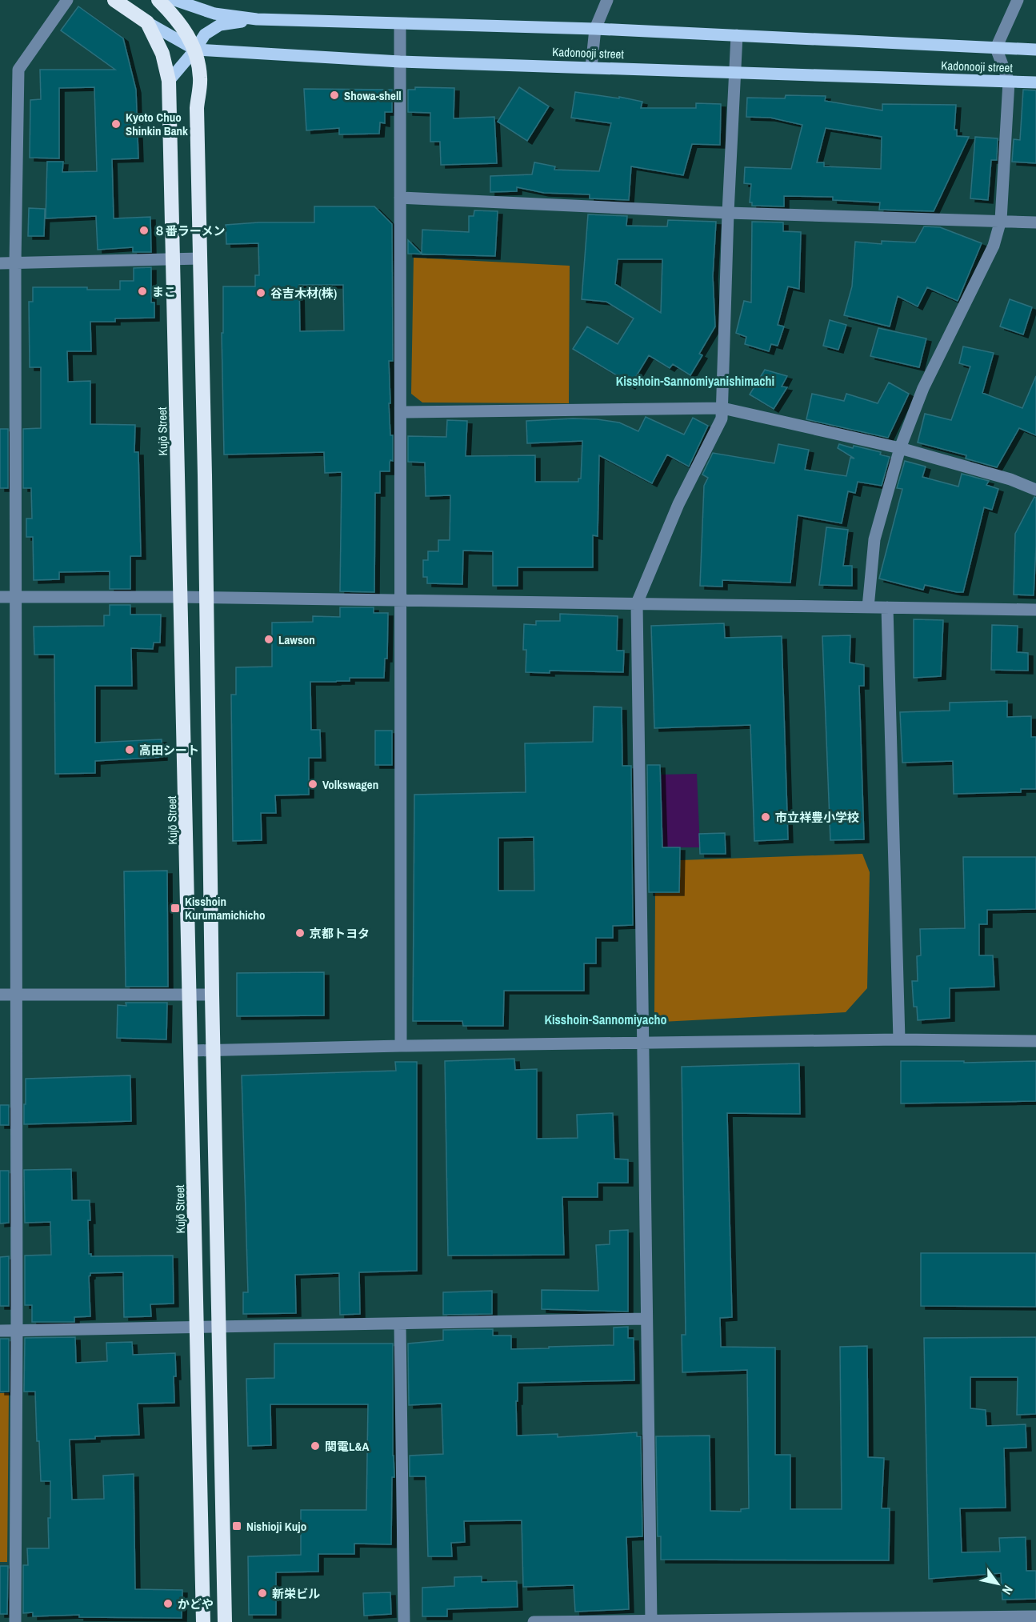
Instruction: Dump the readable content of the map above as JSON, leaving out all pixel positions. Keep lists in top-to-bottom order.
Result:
{
  "streets": {
    "highway": ["Kujō Street"],
    "main road": ["Kadonooji street"]
  },
  "crossings": [
    ["Kadonooji street", "Kujō Street"]
  ],
  "districts": ["Kisshoin-Sannomiyanishimachi", "Kisshoin-Sannomiyacho"],
  "places": {
    "other": [
      "Showa-shell",
      "Kyoto Chuo Shinkin Bank",
      "８番ラーメン",
      "まこ",
      "谷吉木材(株)",
      "Lawson",
      "高田シート",
      "Volkswagen",
      "市立祥豊小学校",
      "京都トヨタ",
      "関電L&A",
      "新栄ビル",
      "かどや"
    ],
    "transit": ["Kisshoin Kurumamichicho", "Nishioji Kujo"]
  },
  "north": "bottom right"
}
